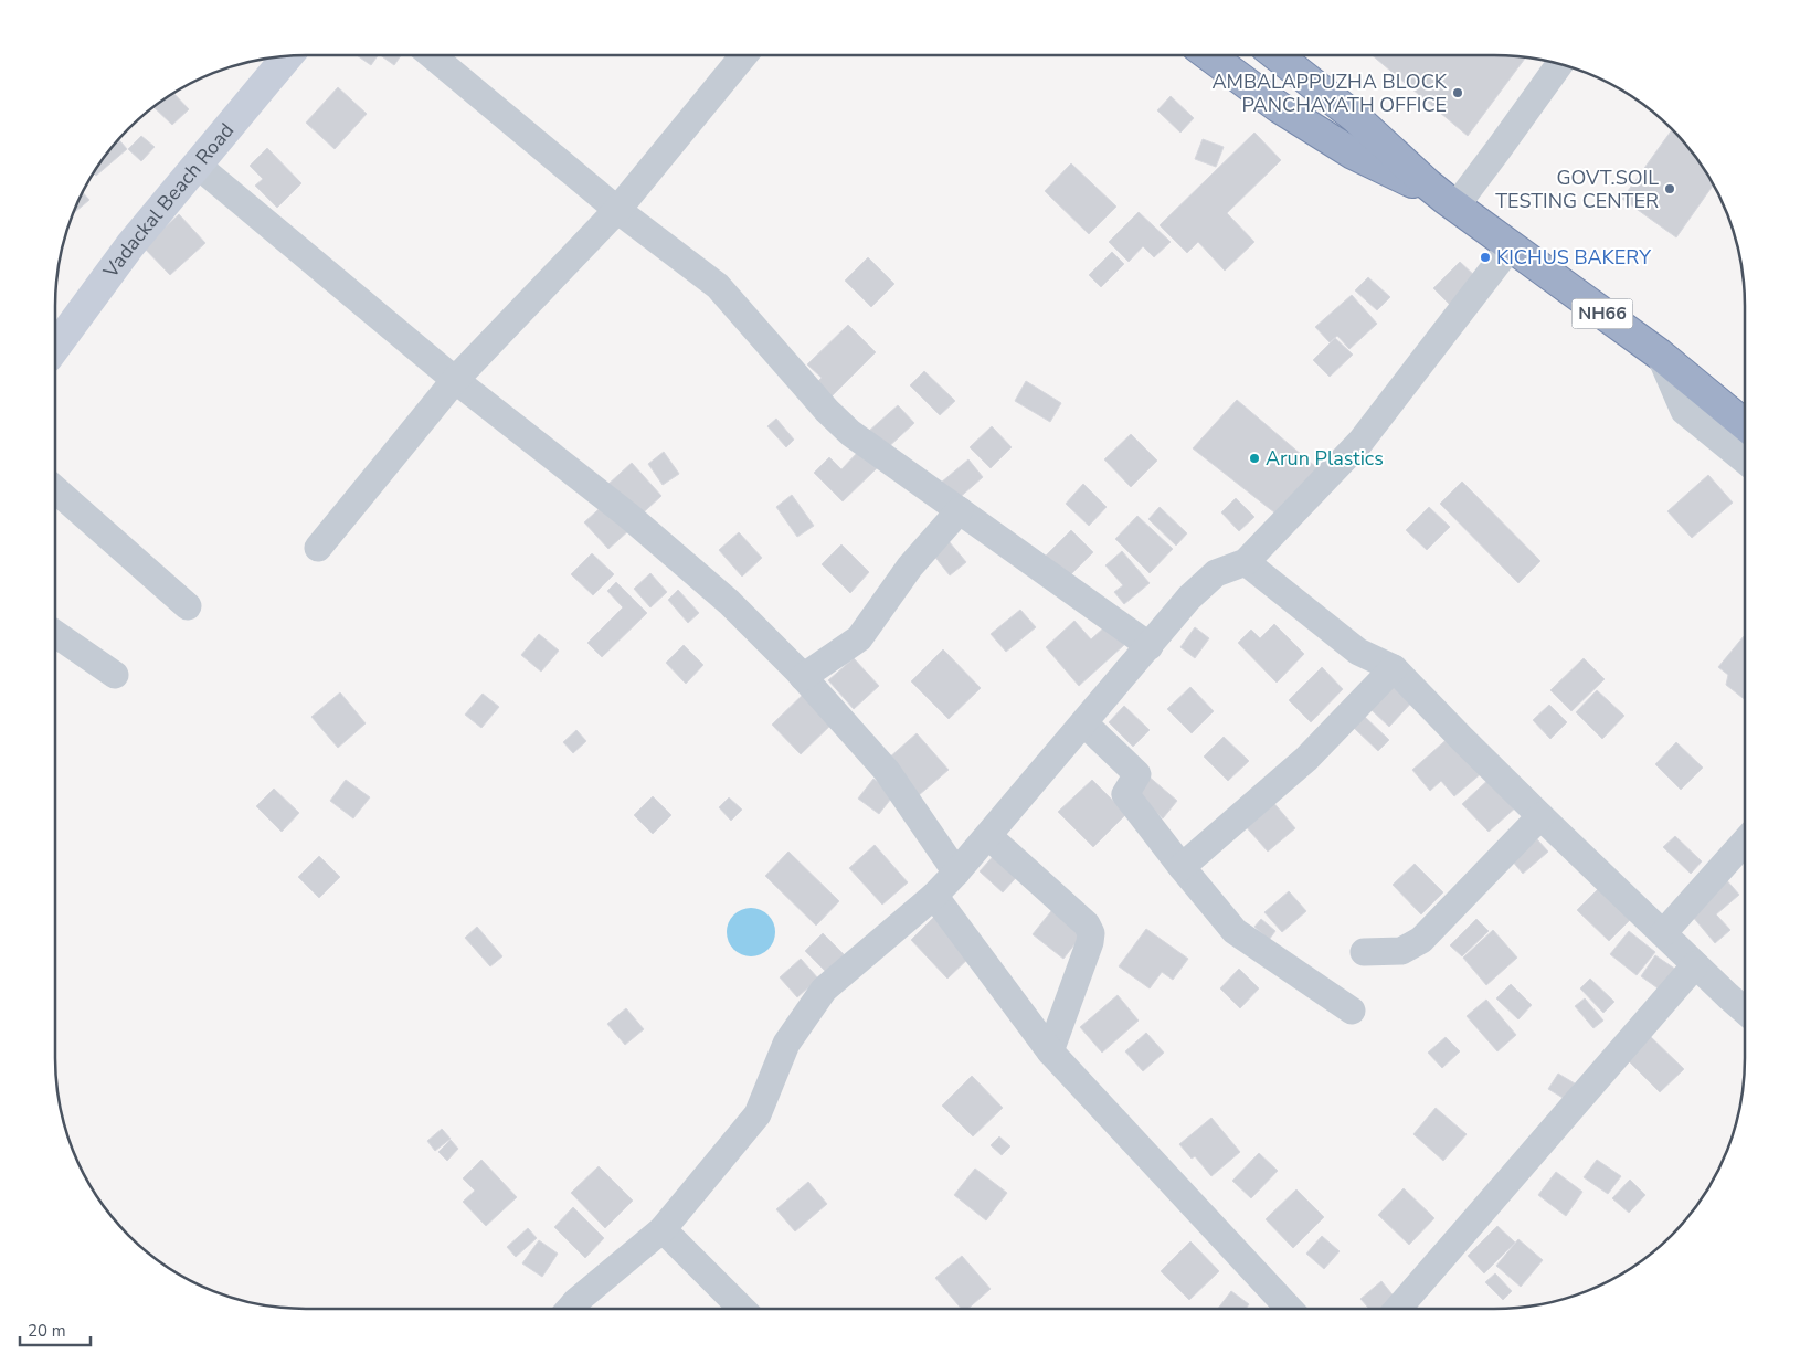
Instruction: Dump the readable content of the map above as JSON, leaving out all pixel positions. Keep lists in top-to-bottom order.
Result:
{
  "streets": {
    "highway": ["NH66"],
    "main road": ["Vadackal Beach Road"]
  },
  "places": [
    "AMBALAPPUZHA BLOCK PANCHAYATH OFFICE",
    "GOVT.SOIL TESTING CENTER",
    "KICHUS BAKERY",
    "Arun Plastics"
  ],
  "scale_bar": "20 m"
}
